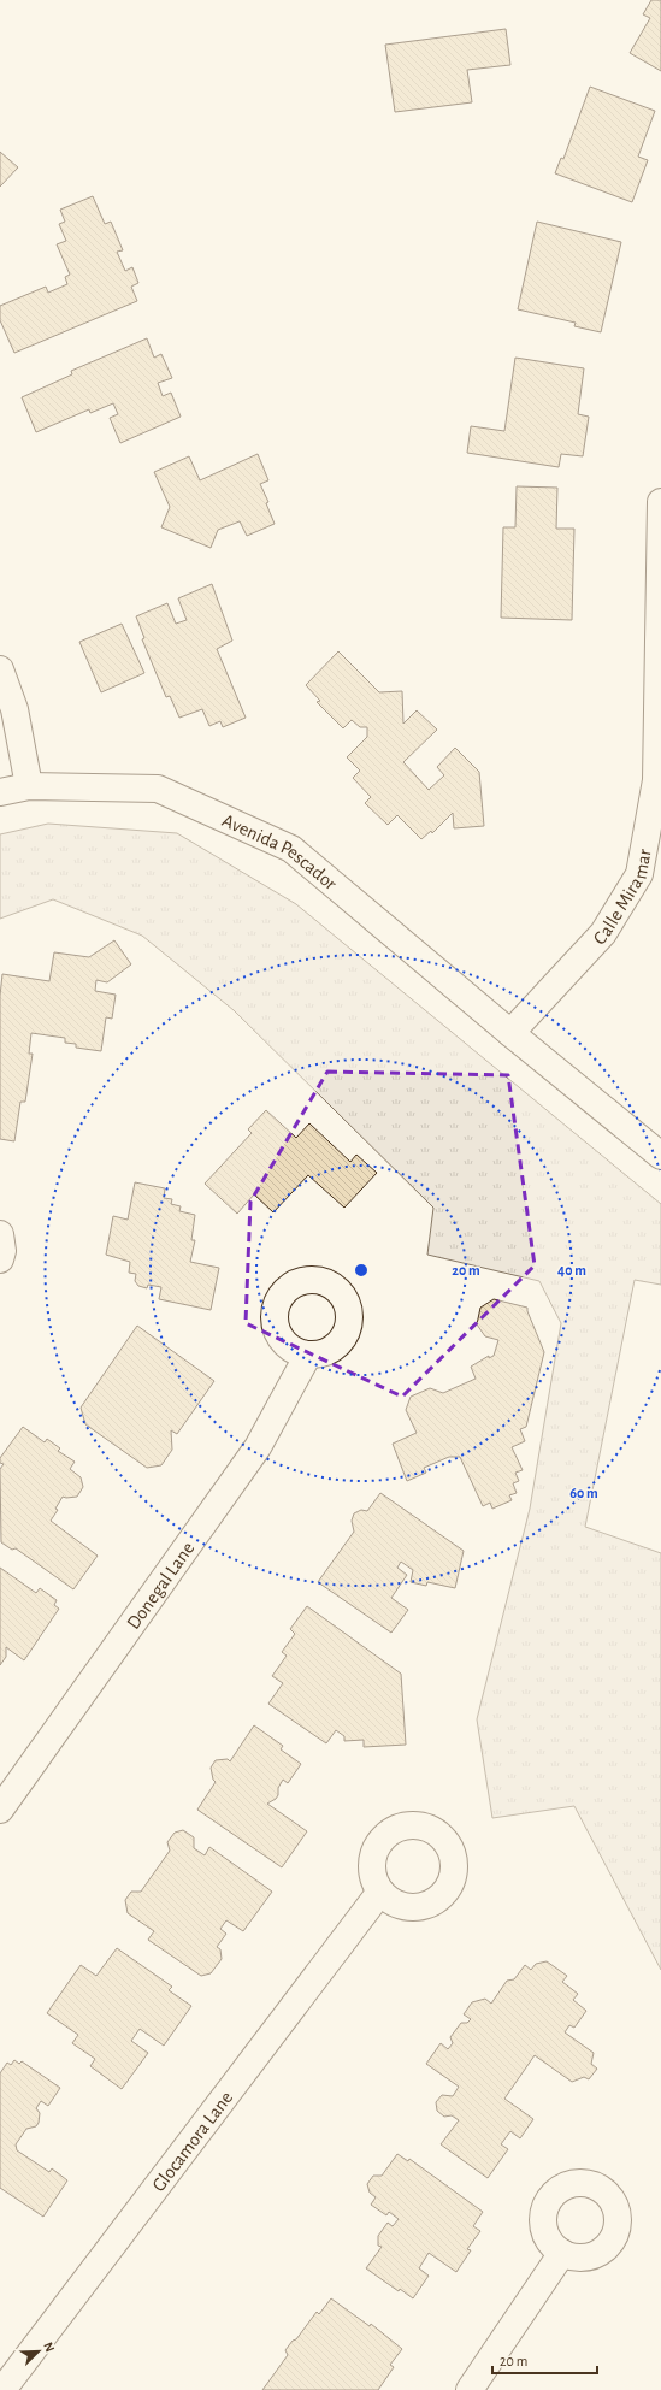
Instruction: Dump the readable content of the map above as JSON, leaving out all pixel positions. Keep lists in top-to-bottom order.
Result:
{
  "streets": {
    "street": [
      "Avenida Pescador",
      "Calle Miramar",
      "Donegal Lane",
      "Glocamora Lane"
    ]
  },
  "crossings": [
    ["Avenida Pescador", "Calle Miramar"]
  ],
  "scale_bar": "20 m",
  "north": "top right",
  "rings": ["20 m", "40 m", "60 m"]
}
